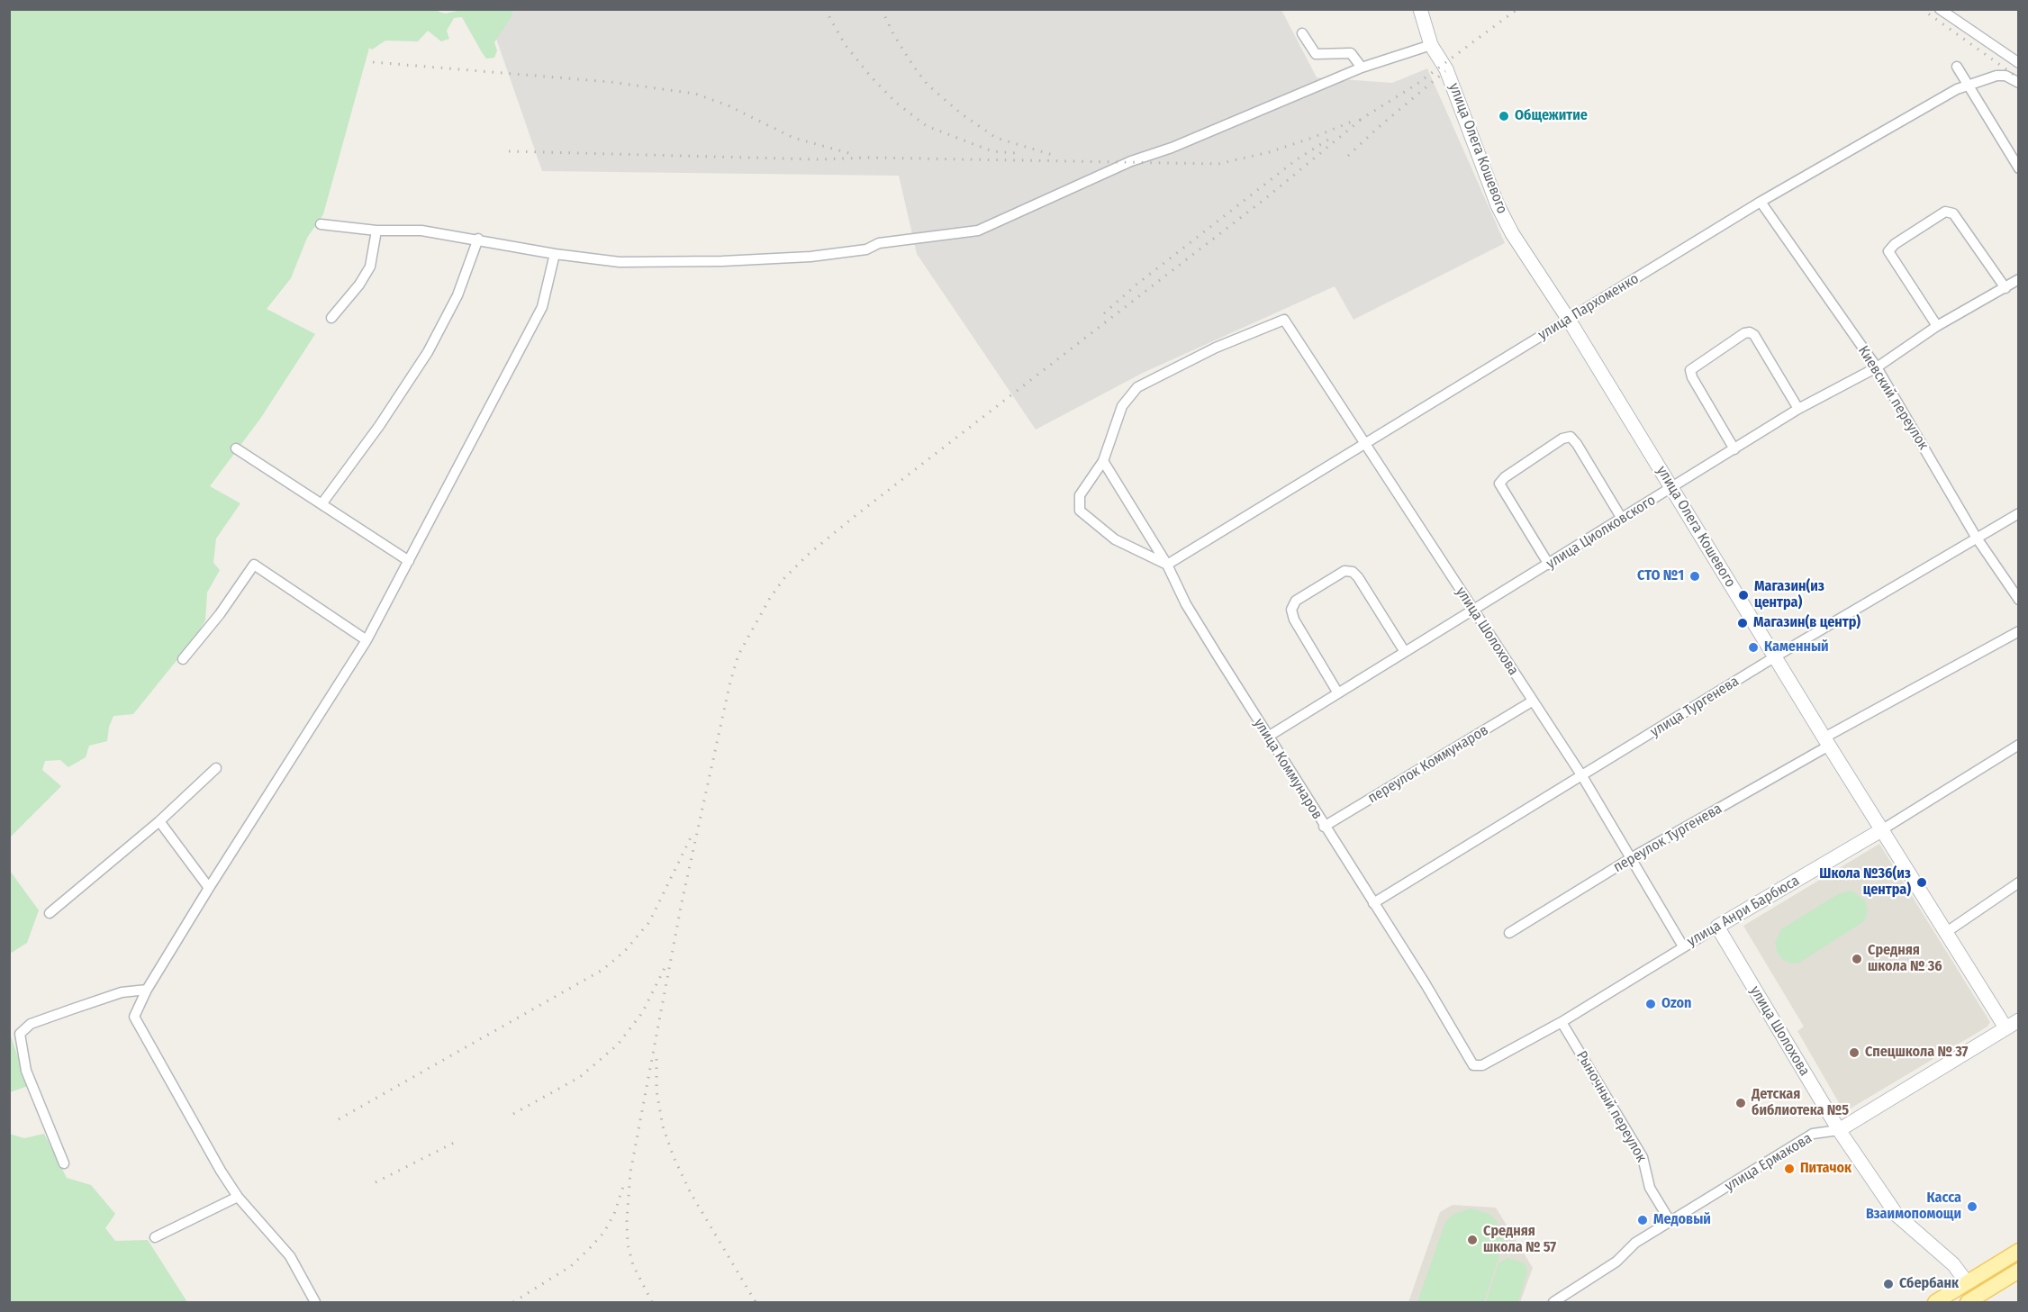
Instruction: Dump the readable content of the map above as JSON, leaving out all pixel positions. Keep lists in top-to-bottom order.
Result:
{
  "streets": {
    "street": [
      "улица Олега Кошевого",
      "улица Пархоменко",
      "Киевский переулок",
      "улица Циолковского",
      "улица Шолохова",
      "улица Тургенева",
      "переулок Коммунаров",
      "улица Коммунаров",
      "переулок Тургенева",
      "улица Анри Барбюса",
      "Рыночный переулок",
      "улица Ермакова"
    ]
  },
  "crossings": [
    ["улица Олега Кошевого", "улица Пархоменко"],
    ["улица Олега Кошевого", "улица Циолковского"],
    ["улица Олега Кошевого", "улица Тургенева"],
    ["улица Олега Кошевого", "переулок Тургенева"],
    ["улица Олега Кошевого", "улица Анри Барбюса"],
    ["улица Олега Кошевого", "улица Ермакова"],
    ["улица Пархоменко", "Киевский переулок"],
    ["улица Пархоменко", "улица Шолохова"],
    ["улица Пархоменко", "улица Коммунаров"],
    ["Киевский переулок", "улица Циолковского"],
    ["Киевский переулок", "улица Тургенева"],
    ["улица Циолковского", "улица Шолохова"],
    ["улица Циолковского", "улица Коммунаров"],
    ["улица Шолохова", "улица Тургенева"],
    ["улица Шолохова", "переулок Коммунаров"],
    ["улица Шолохова", "улица Коммунаров"],
    ["улица Шолохова", "переулок Тургенева"],
    ["улица Шолохова", "улица Анри Барбюса"],
    ["улица Шолохова", "улица Ермакова"],
    ["улица Тургенева", "улица Коммунаров"],
    ["переулок Коммунаров", "улица Коммунаров"],
    ["улица Коммунаров", "улица Анри Барбюса"],
    ["улица Анри Барбюса", "Рыночный переулок"],
    ["Рыночный переулок", "улица Ермакова"]
  ],
  "places": [
    "Общежитие",
    "СТО №1",
    "Магазин(из центра)",
    "Магазин(в центр)",
    "Каменный",
    "Школа №36(из центра)",
    "Средняя школа № 36",
    "Ozon",
    "Спецшкола № 37",
    "Детская библиотека №5",
    "Питачок",
    "Касса Взаимопомощи",
    "Медовый",
    "Средняя школа № 57",
    "Сбербанк"
  ]
}
